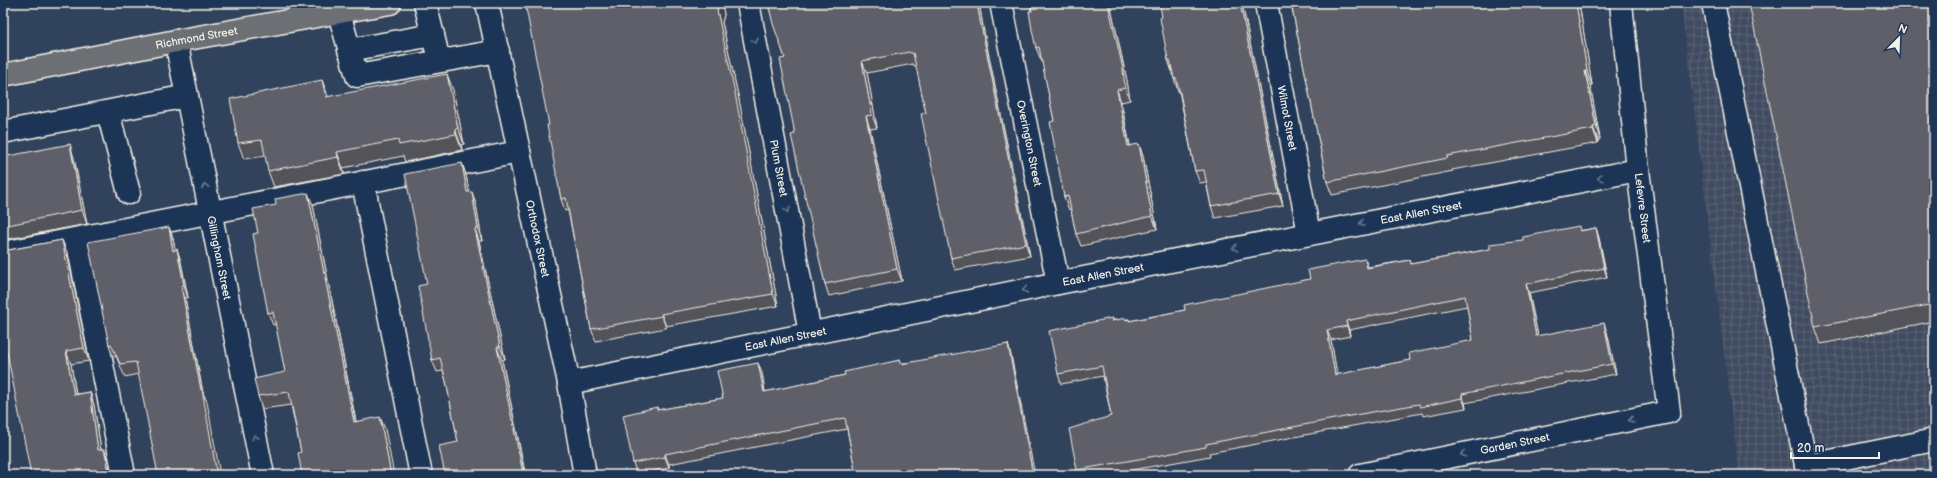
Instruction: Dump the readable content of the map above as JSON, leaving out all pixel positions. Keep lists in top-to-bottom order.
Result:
{
  "streets": {
    "main road": ["Richmond Street"],
    "street": [
      "Wilmot Street",
      "Overington Street",
      "Plum Street",
      "Lefevre Street",
      "East Allen Street",
      "Orthodox Street",
      "Gillingham Street",
      "Garden Street"
    ]
  },
  "crossings": [
    ["Richmond Street", "Gillingham Street"],
    ["Wilmot Street", "East Allen Street"],
    ["Overington Street", "East Allen Street"],
    ["Plum Street", "East Allen Street"],
    ["Lefevre Street", "East Allen Street"],
    ["Lefevre Street", "Garden Street"],
    ["East Allen Street", "Orthodox Street"]
  ],
  "one_way": ["Plum Street", "East Allen Street", "Garden Street"],
  "scale_bar": "20 m",
  "north": "top right"
}
